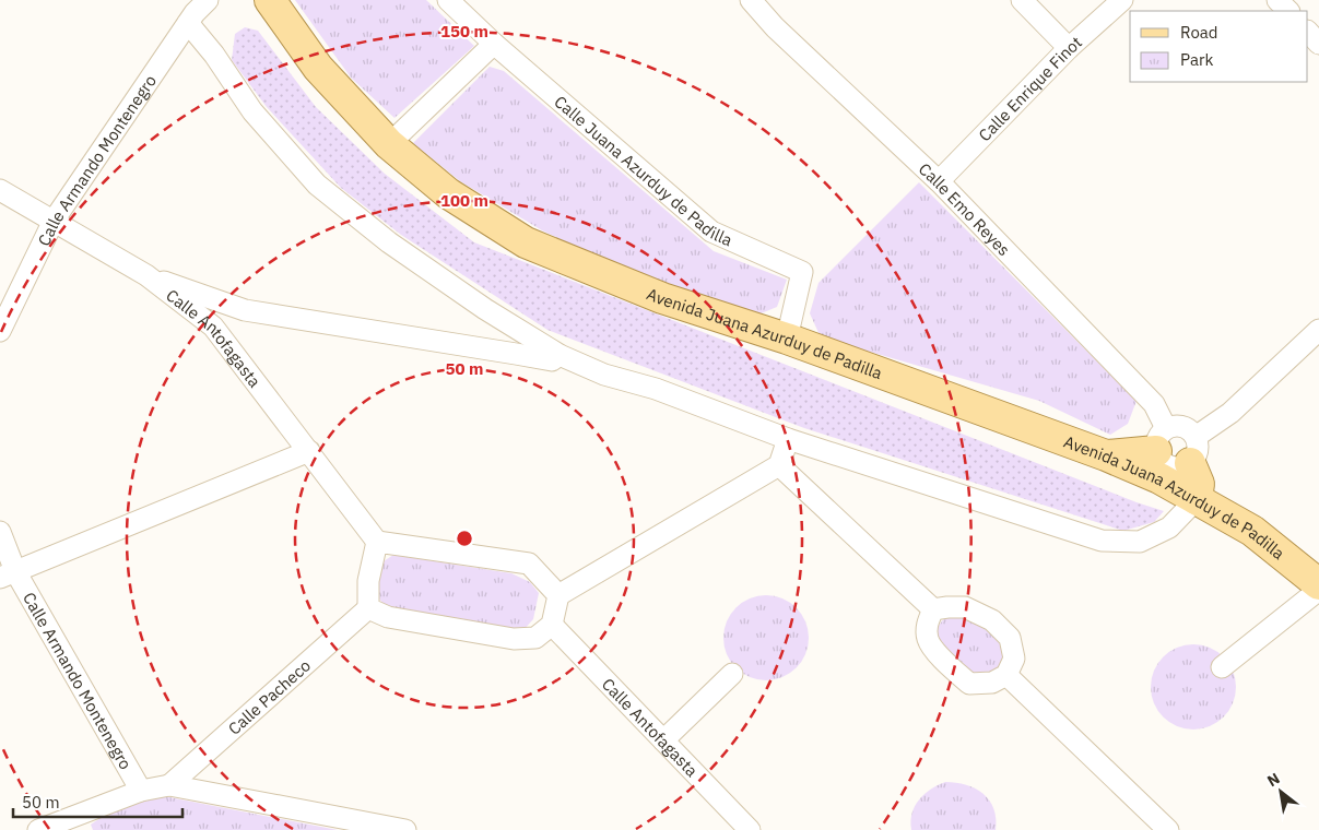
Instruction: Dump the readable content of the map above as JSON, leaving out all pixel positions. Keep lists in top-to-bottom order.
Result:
{
  "streets": {
    "main road": ["Avenida Juana Azurduy de Padilla"],
    "street": [
      "Calle Enrique Finot",
      "Calle Armando Montenegro",
      "Calle Juana Azurduy de Padilla",
      "Calle Emo Reyes",
      "Calle Antofagasta",
      "Calle Pacheco"
    ]
  },
  "crossings": [
    ["Calle Enrique Finot", "Calle Emo Reyes"],
    ["Calle Armando Montenegro", "Calle Antofagasta"],
    ["Calle Juana Azurduy de Padilla", "Avenida Juana Azurduy de Padilla"]
  ],
  "legend": ["Road", "Park"],
  "scale_bar": "50 m",
  "north": "top left",
  "rings": ["150 m", "100 m", "50 m"]
}
